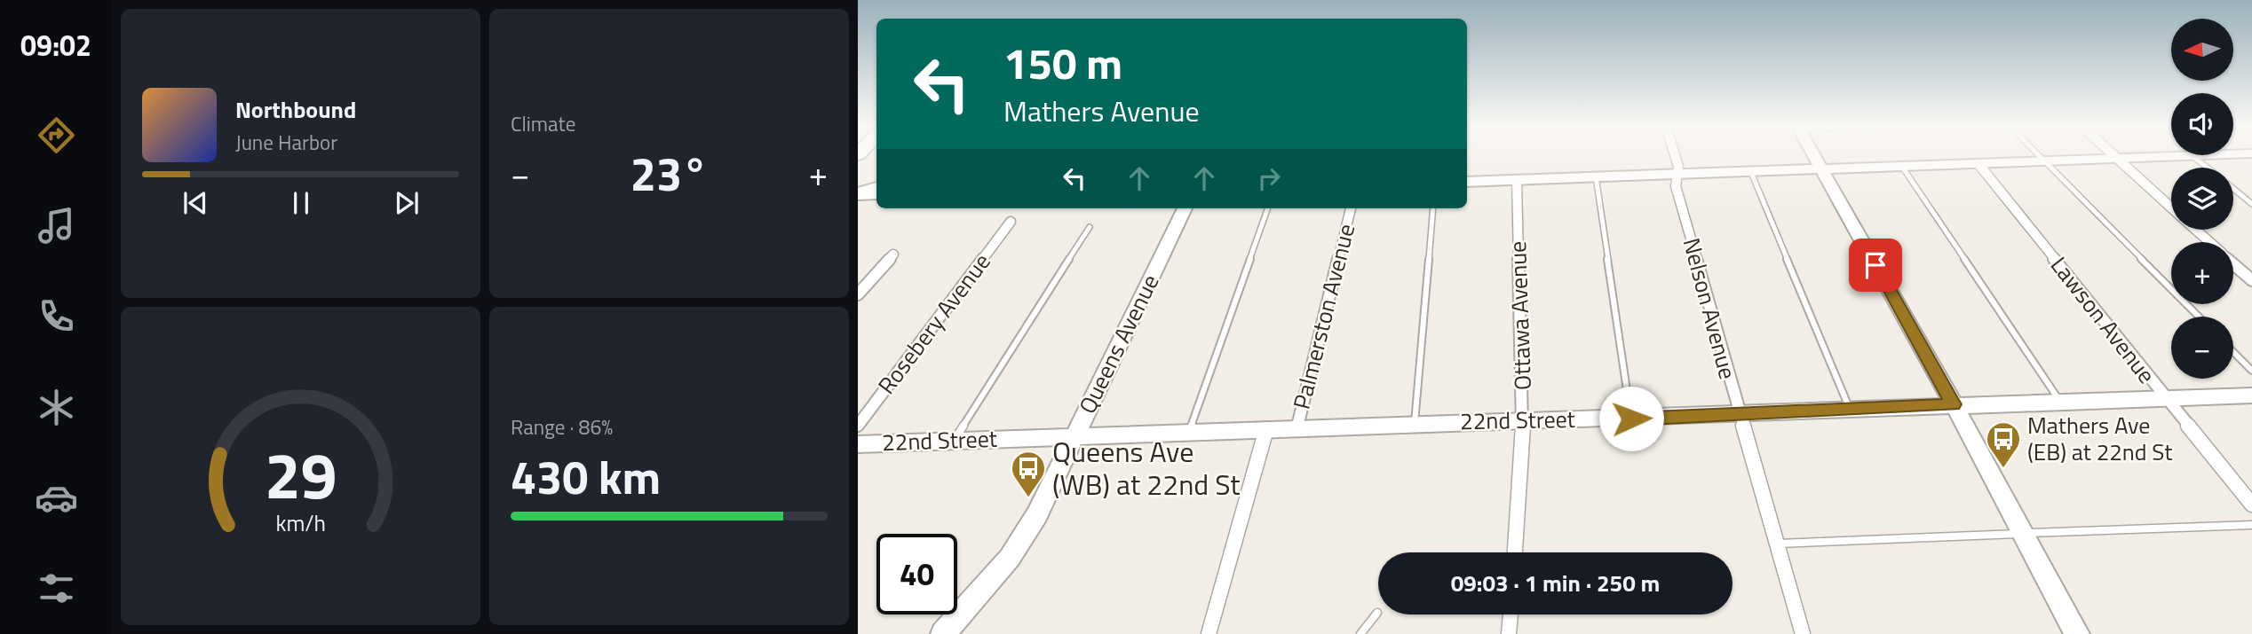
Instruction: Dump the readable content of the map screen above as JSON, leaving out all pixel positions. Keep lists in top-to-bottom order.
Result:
{
  "streets": {
    "street": [
      "Nelson Avenue",
      "Ottawa Avenue",
      "Palmerston Avenue",
      "Lawson Avenue",
      "Rosebery Avenue",
      "Queens Avenue",
      "22nd Street"
    ]
  },
  "crossings": [
    ["Nelson Avenue", "22nd Street"],
    ["Ottawa Avenue", "22nd Street"],
    ["Palmerston Avenue", "22nd Street"],
    ["Lawson Avenue", "22nd Street"],
    ["Queens Avenue", "22nd Street"]
  ],
  "places": {
    "bus stop": ["Mathers Ave (EB) at 22nd St", "Queens Ave (WB) at 22nd St"]
  },
  "north": "left",
  "page": {
    "tabs": "09:02",
    "tile": [
      "Climate",
      ["Range · 86%", "430 km"]
    ],
    "map_buttons": ["+", "−"],
    "turn": ["150 m", "Mathers Avenue"],
    "song": ["Northbound", "June Harbor"],
    "heat": ["−", "23°", "+"],
    "limit": "40",
    "trip": "09:03 · 1 min · 250 m",
    "gauge": ["29", "km/h"]
  }
}
